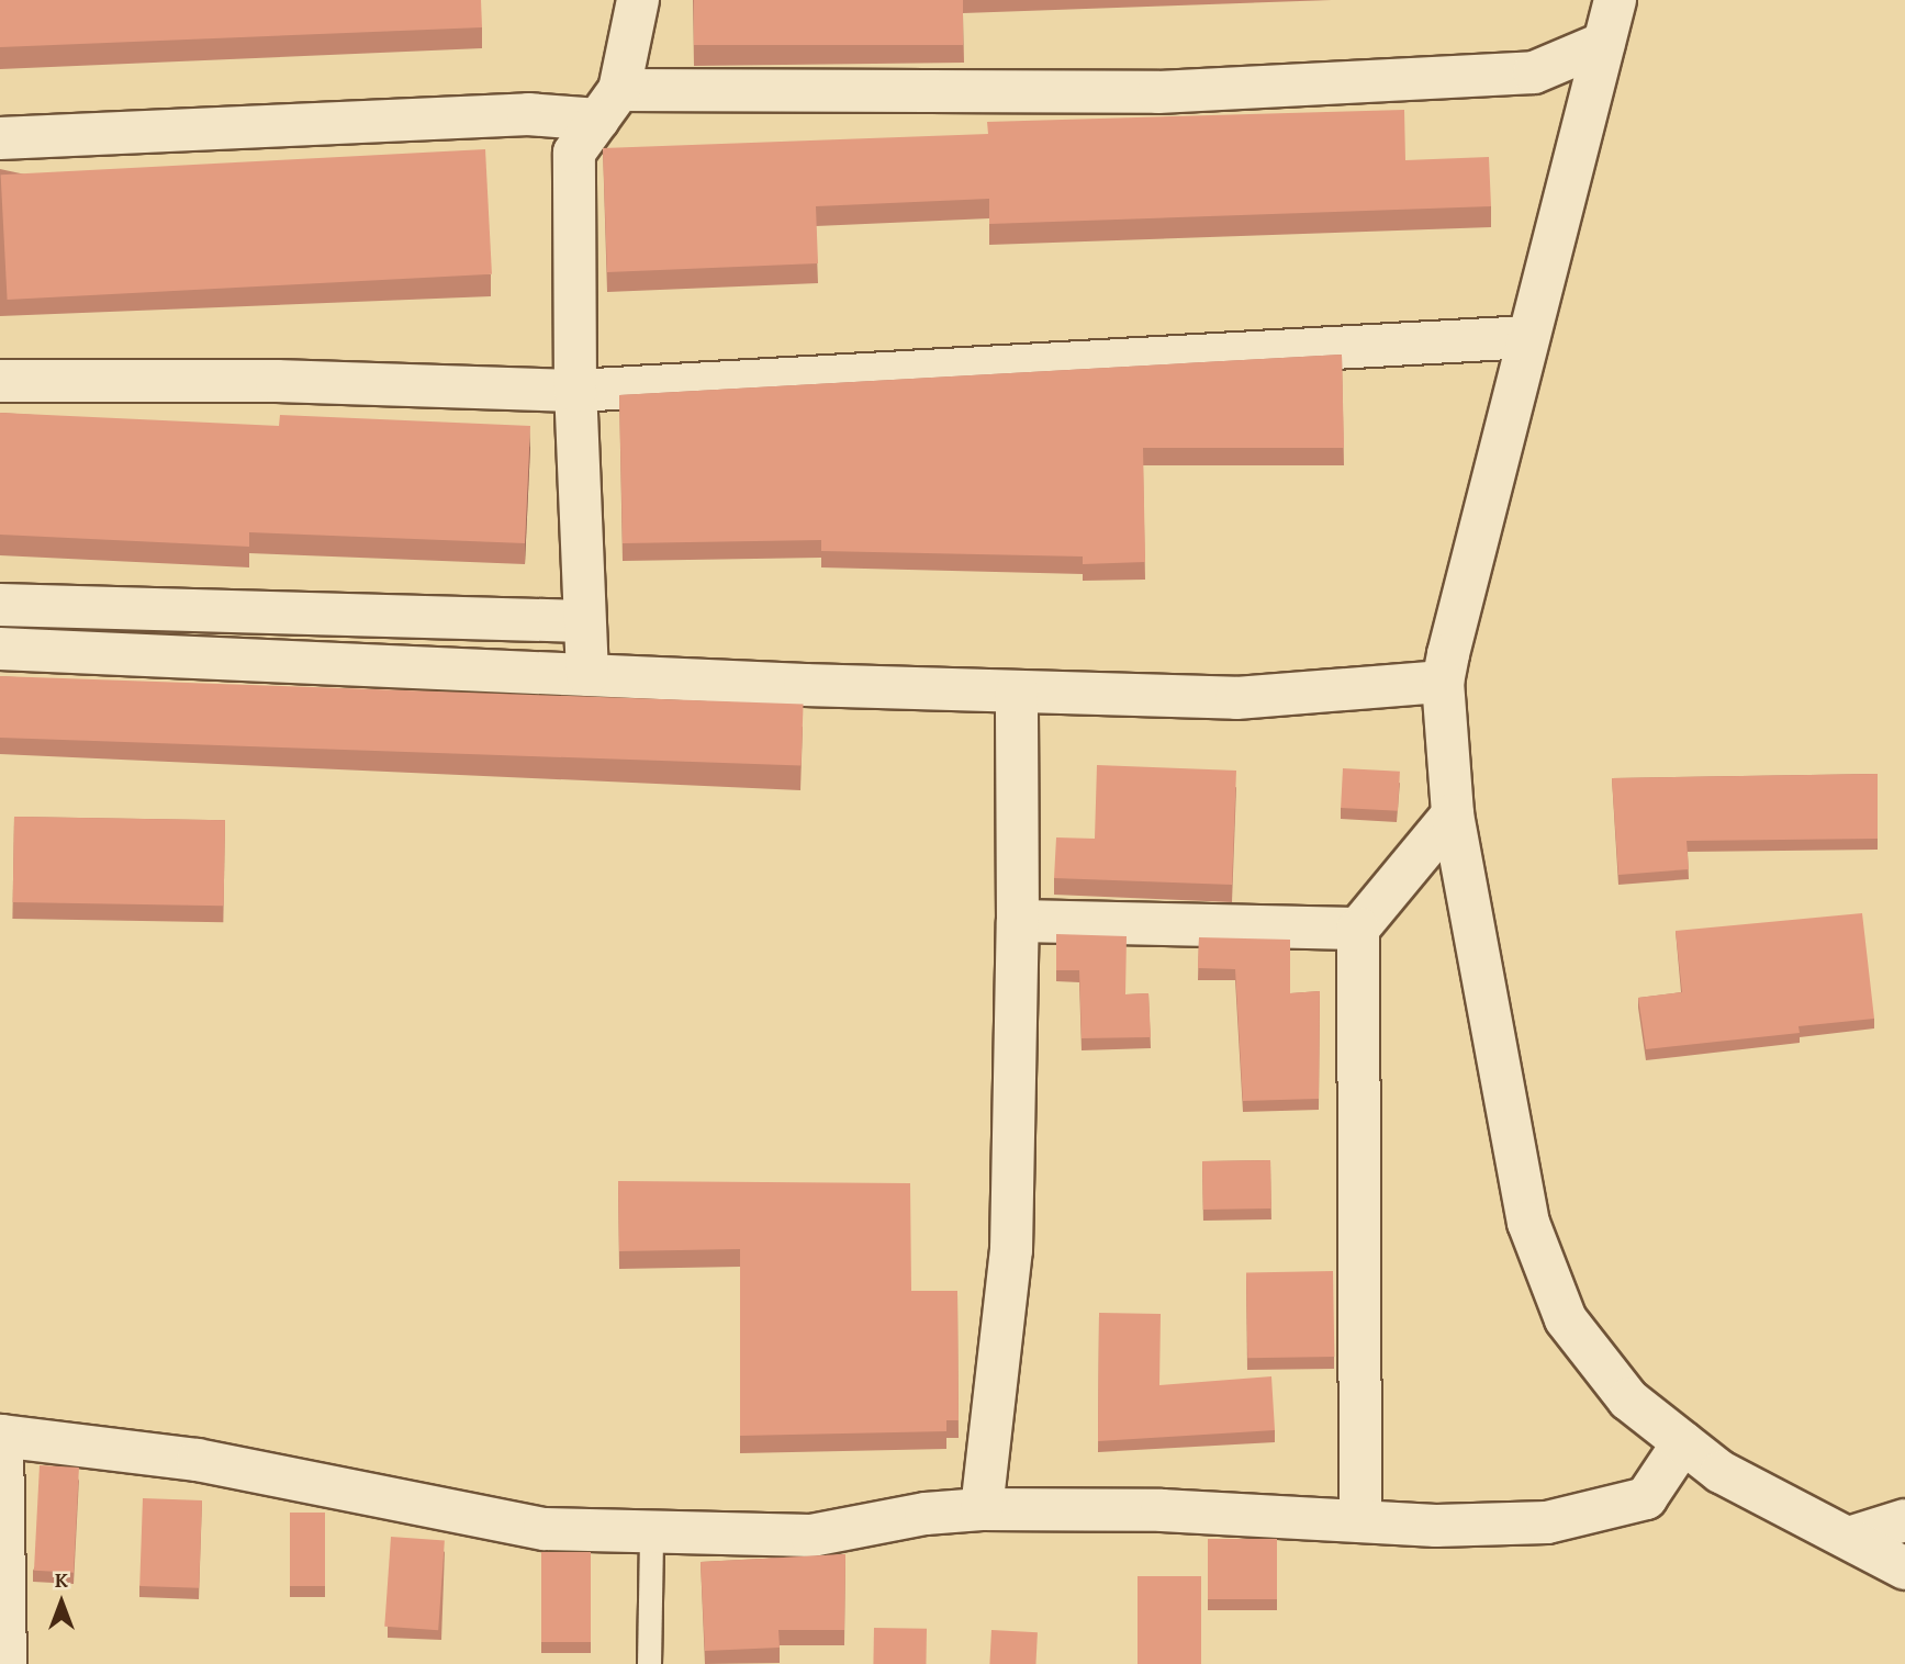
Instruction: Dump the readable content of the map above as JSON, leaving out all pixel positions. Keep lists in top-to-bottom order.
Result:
{
  "north": "top"
}
